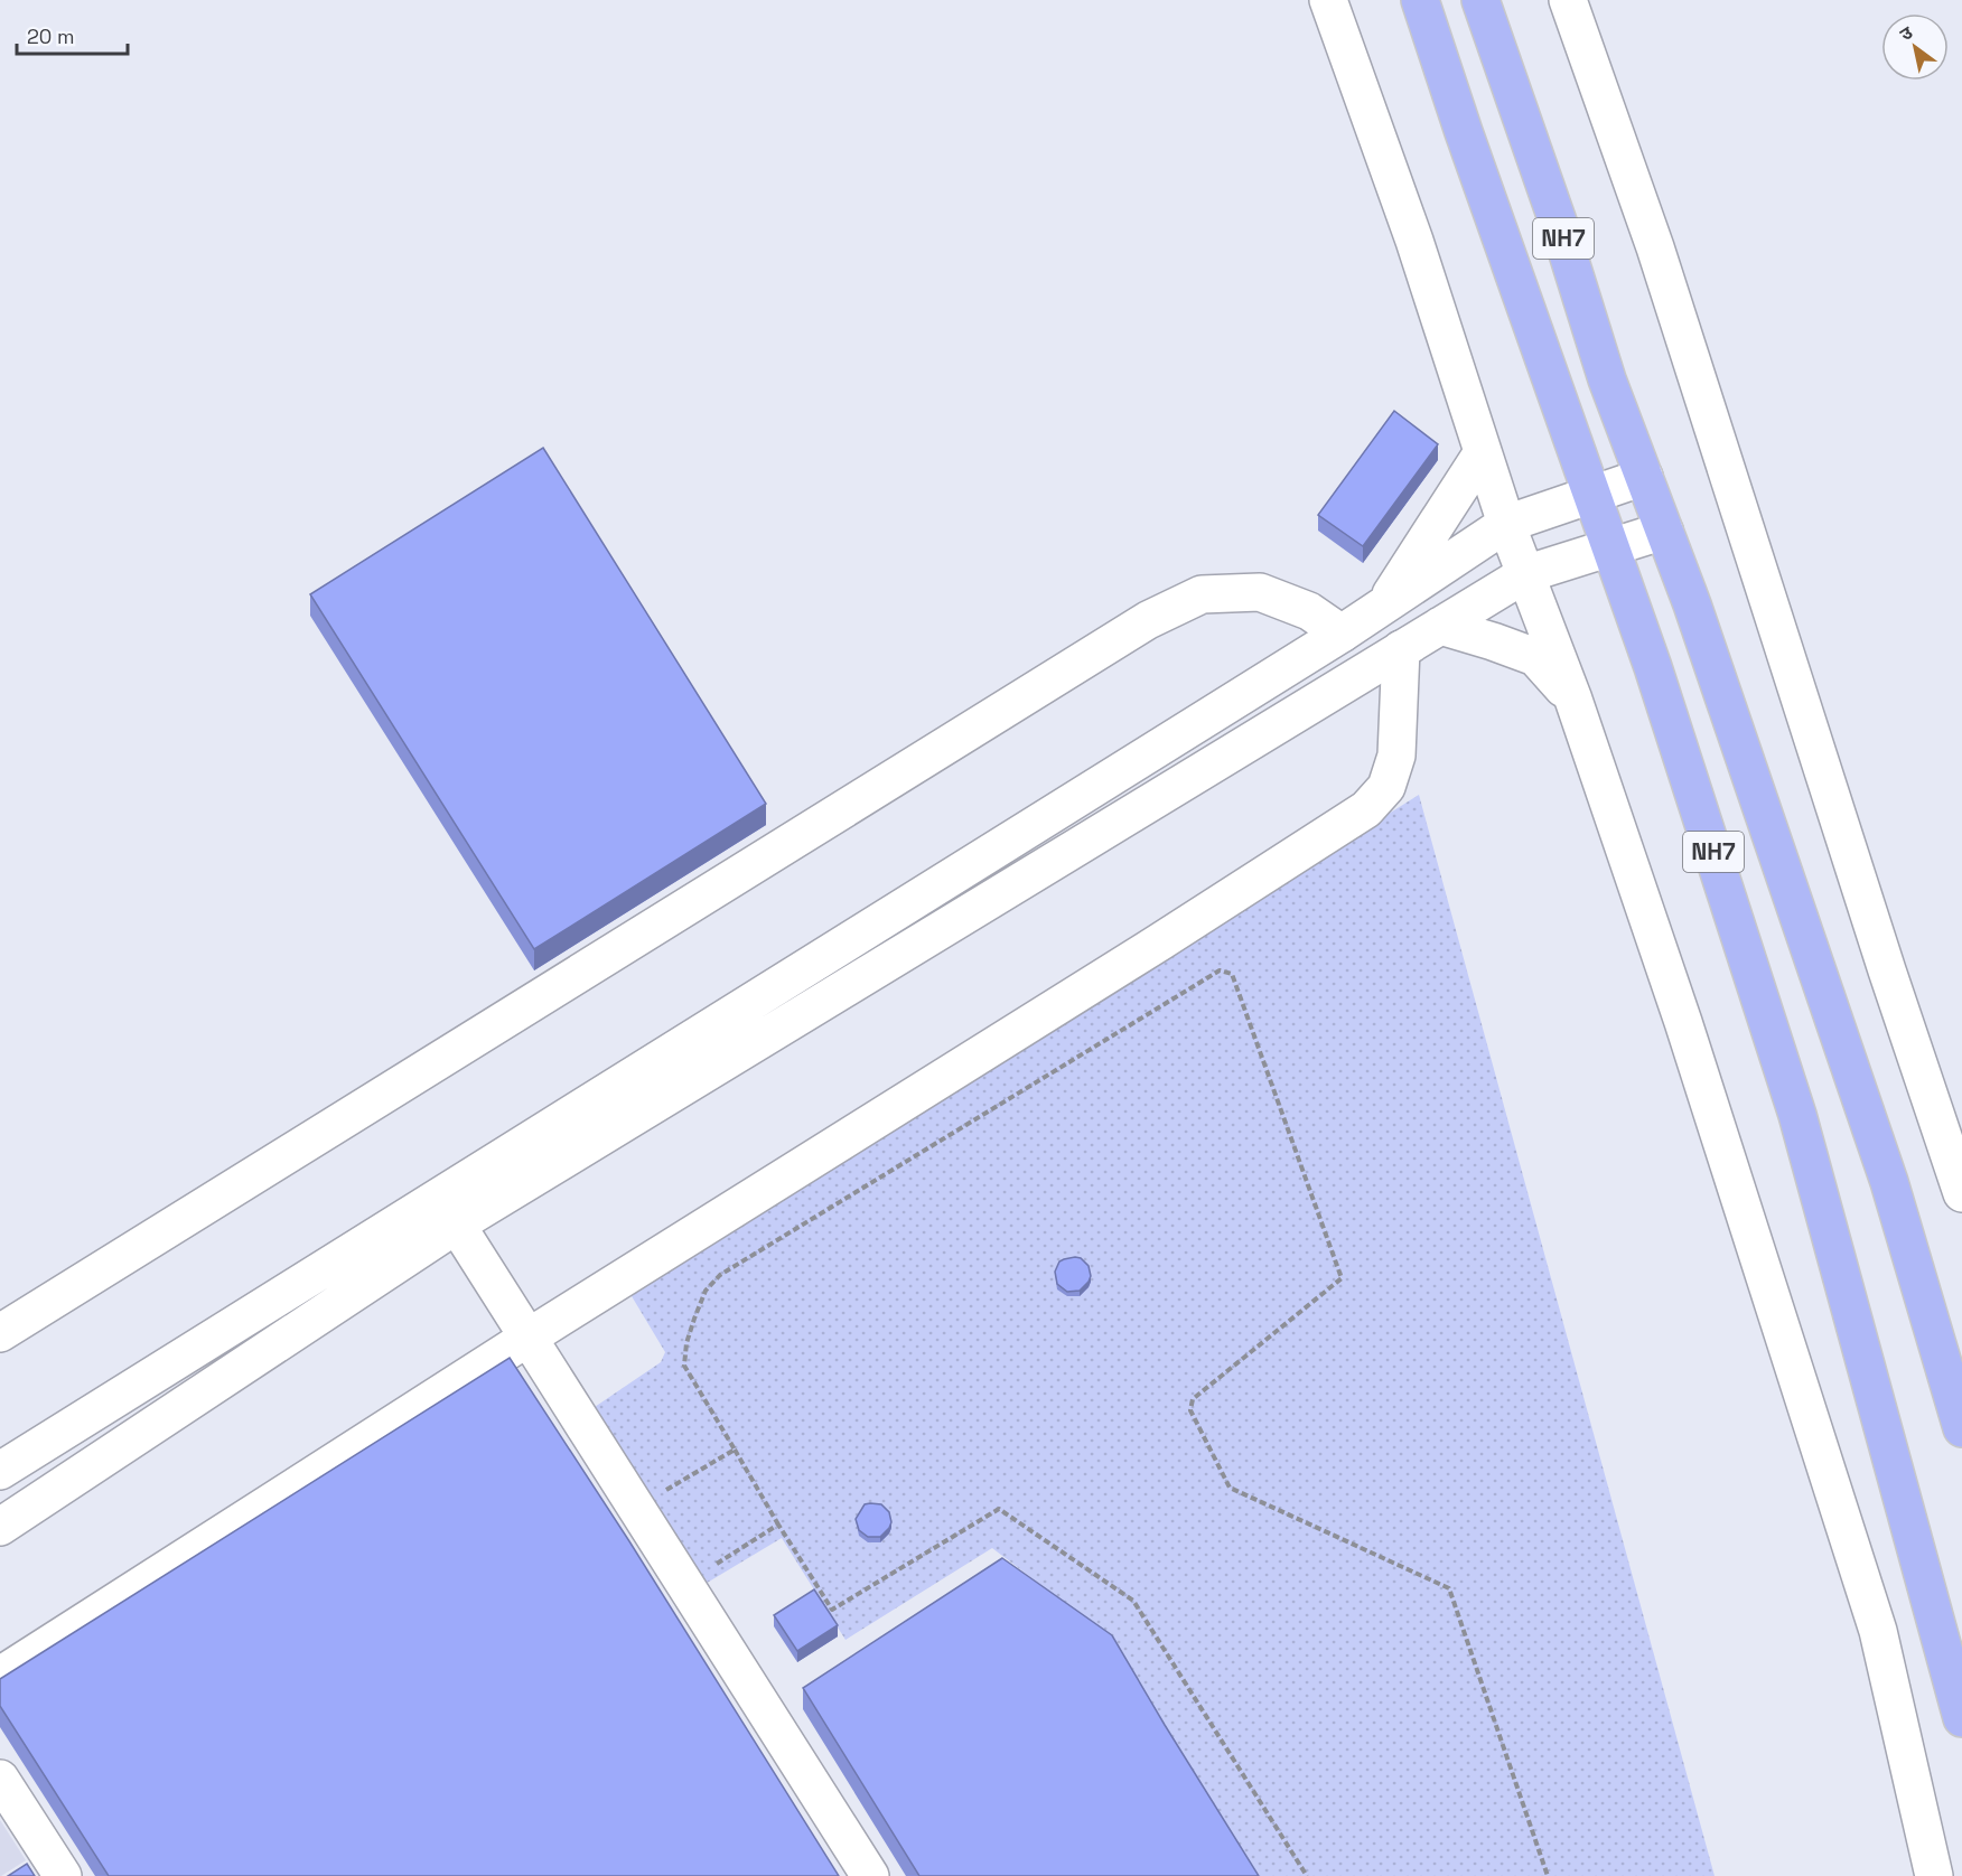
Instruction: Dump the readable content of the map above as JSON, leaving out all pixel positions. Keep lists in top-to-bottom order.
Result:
{
  "streets": {
    "highway": ["NH7"]
  },
  "scale_bar": "20 m",
  "north": "top left"
}
